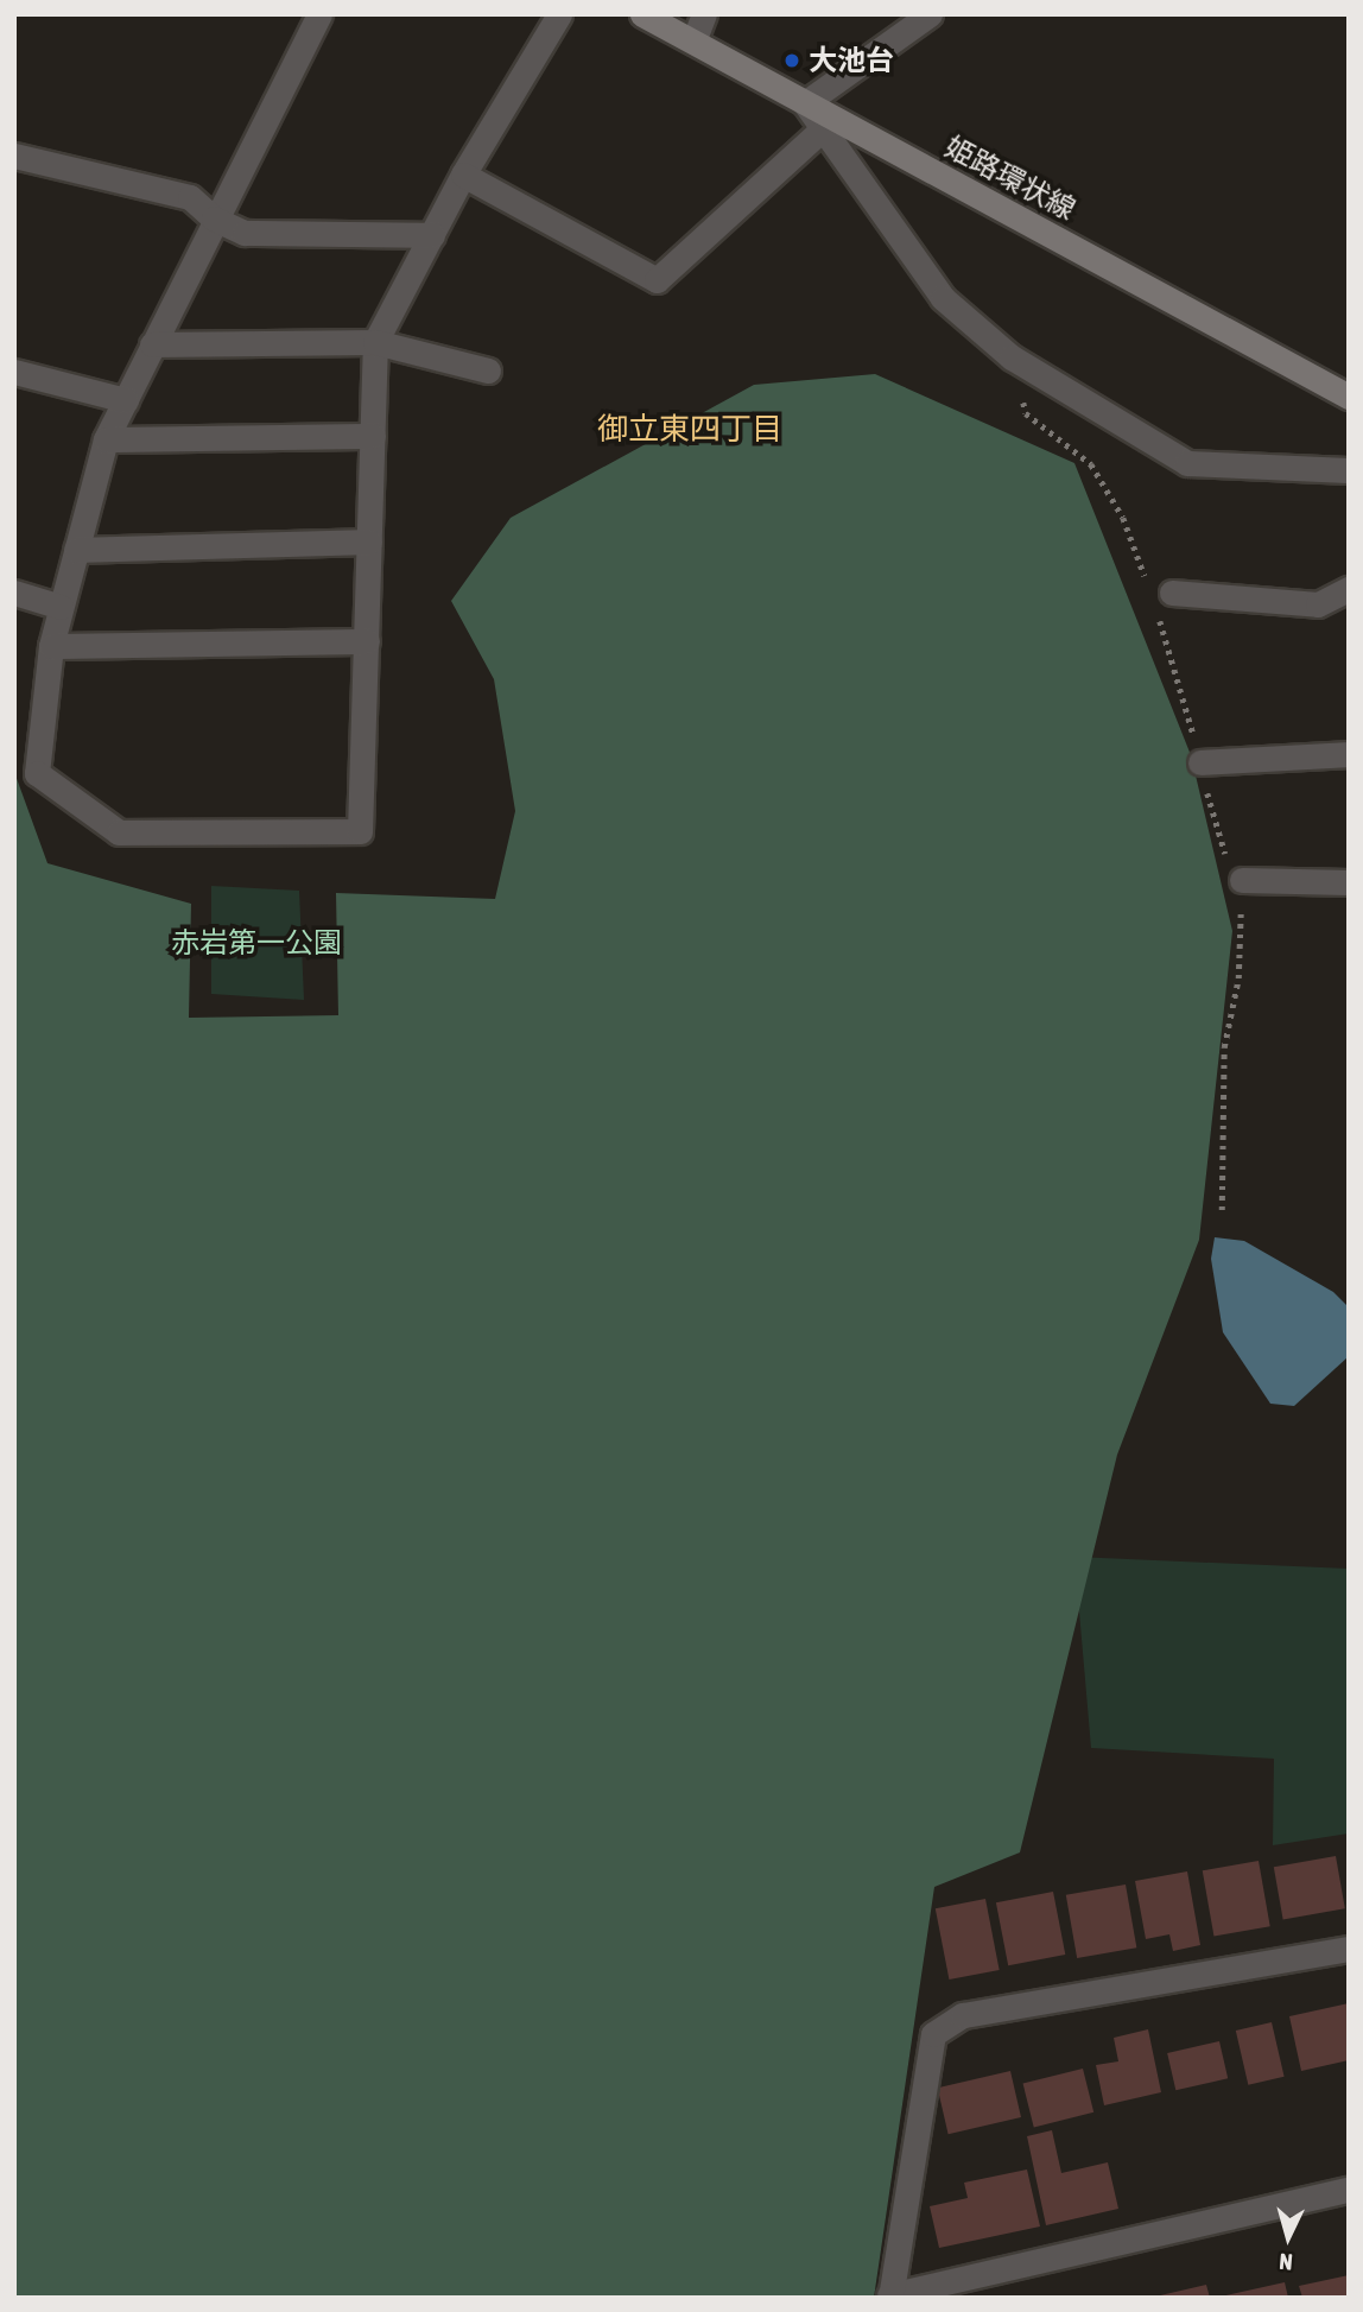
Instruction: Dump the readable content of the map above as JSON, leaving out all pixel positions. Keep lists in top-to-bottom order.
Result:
{
  "streets": {
    "main road": ["姫路環状線"]
  },
  "districts": ["御立東四丁目"],
  "parks": ["赤岩第一公園"],
  "places": ["大池台"],
  "north": "bottom"
}
